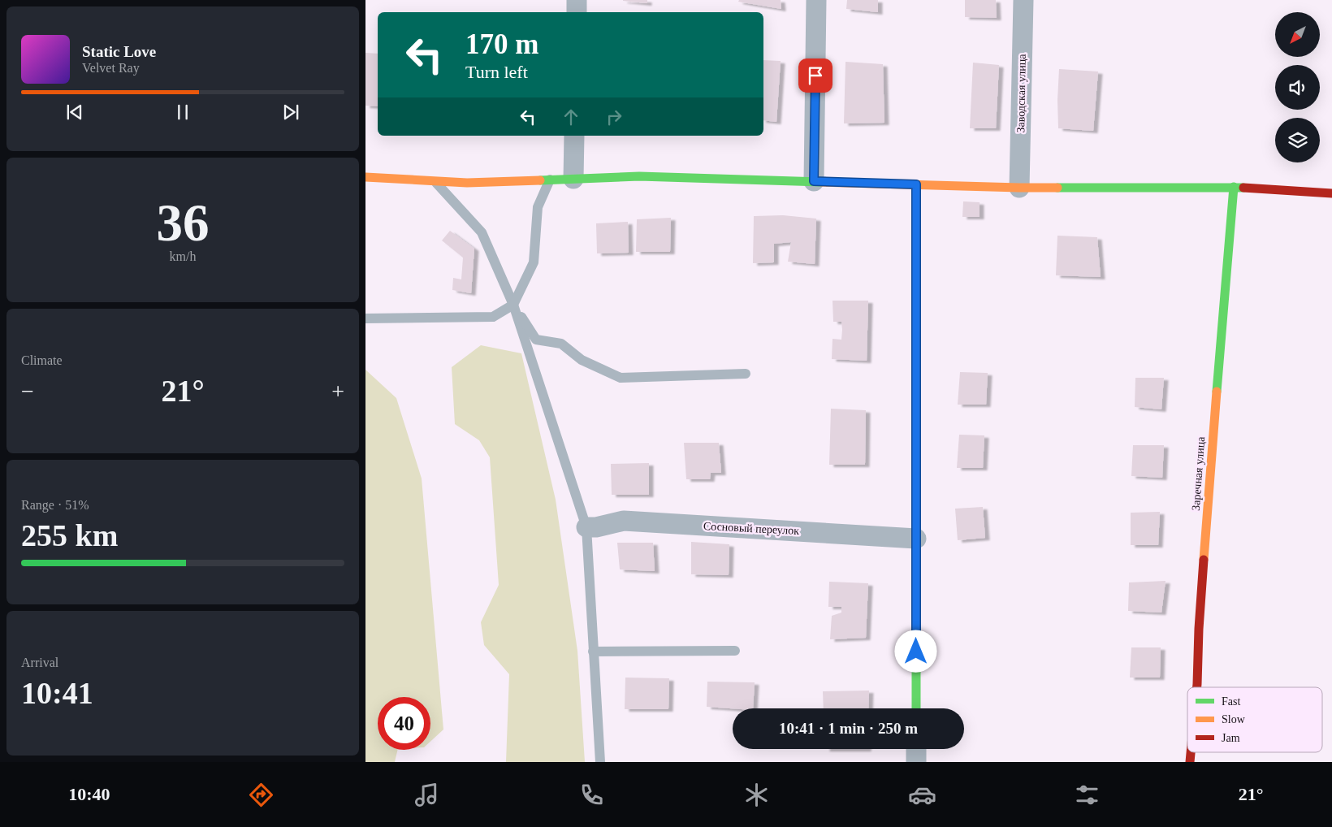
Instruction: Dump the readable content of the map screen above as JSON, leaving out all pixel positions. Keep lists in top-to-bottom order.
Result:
{
  "streets": {
    "street": ["Заводская улица", "Заречная улица", "Сосновый переулок"]
  },
  "legend": ["Fast", "Slow", "Jam"],
  "north": "bottom left",
  "page": {
    "turn": ["170 m", "Turn left"],
    "song": ["Static Love", "Velvet Ray"],
    "tile": [
      ["36", "km/h"],
      "Climate",
      ["Range · 51%", "255 km"],
      ["Arrival", "10:41"]
    ],
    "heat": ["−", "21°", "+"],
    "limit": "40",
    "trip": "10:41 · 1 min · 250 m",
    "tabs": ["10:40", "21°"]
  }
}
